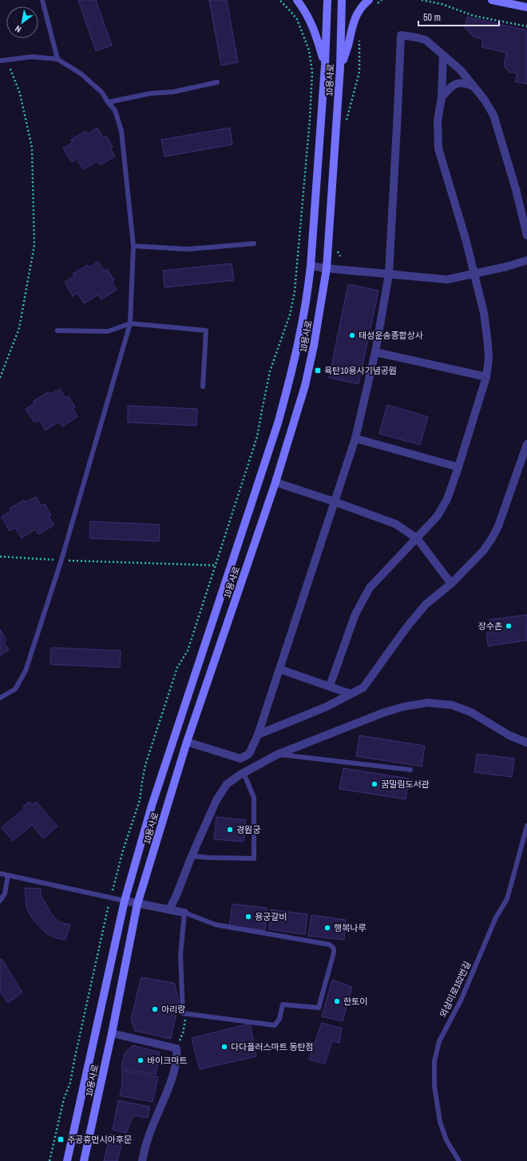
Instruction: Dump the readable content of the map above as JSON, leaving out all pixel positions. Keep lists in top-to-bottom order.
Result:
{
  "streets": {
    "street": ["10용사로"],
    "lane": ["외삼미로152번길"]
  },
  "places": {
    "other": [
      "태성운송종합상사",
      "장수촌",
      "꿈밀림도서관",
      "경원궁",
      "용궁갈비",
      "행복나루",
      "한토이",
      "아리랑",
      "다다플러스마트 동탄점",
      "바이크마트"
    ],
    "transit": ["육탄10용사기념공원", "주공휴먼시아후문"]
  },
  "scale_bar": "50 m",
  "north": "bottom left"
}
